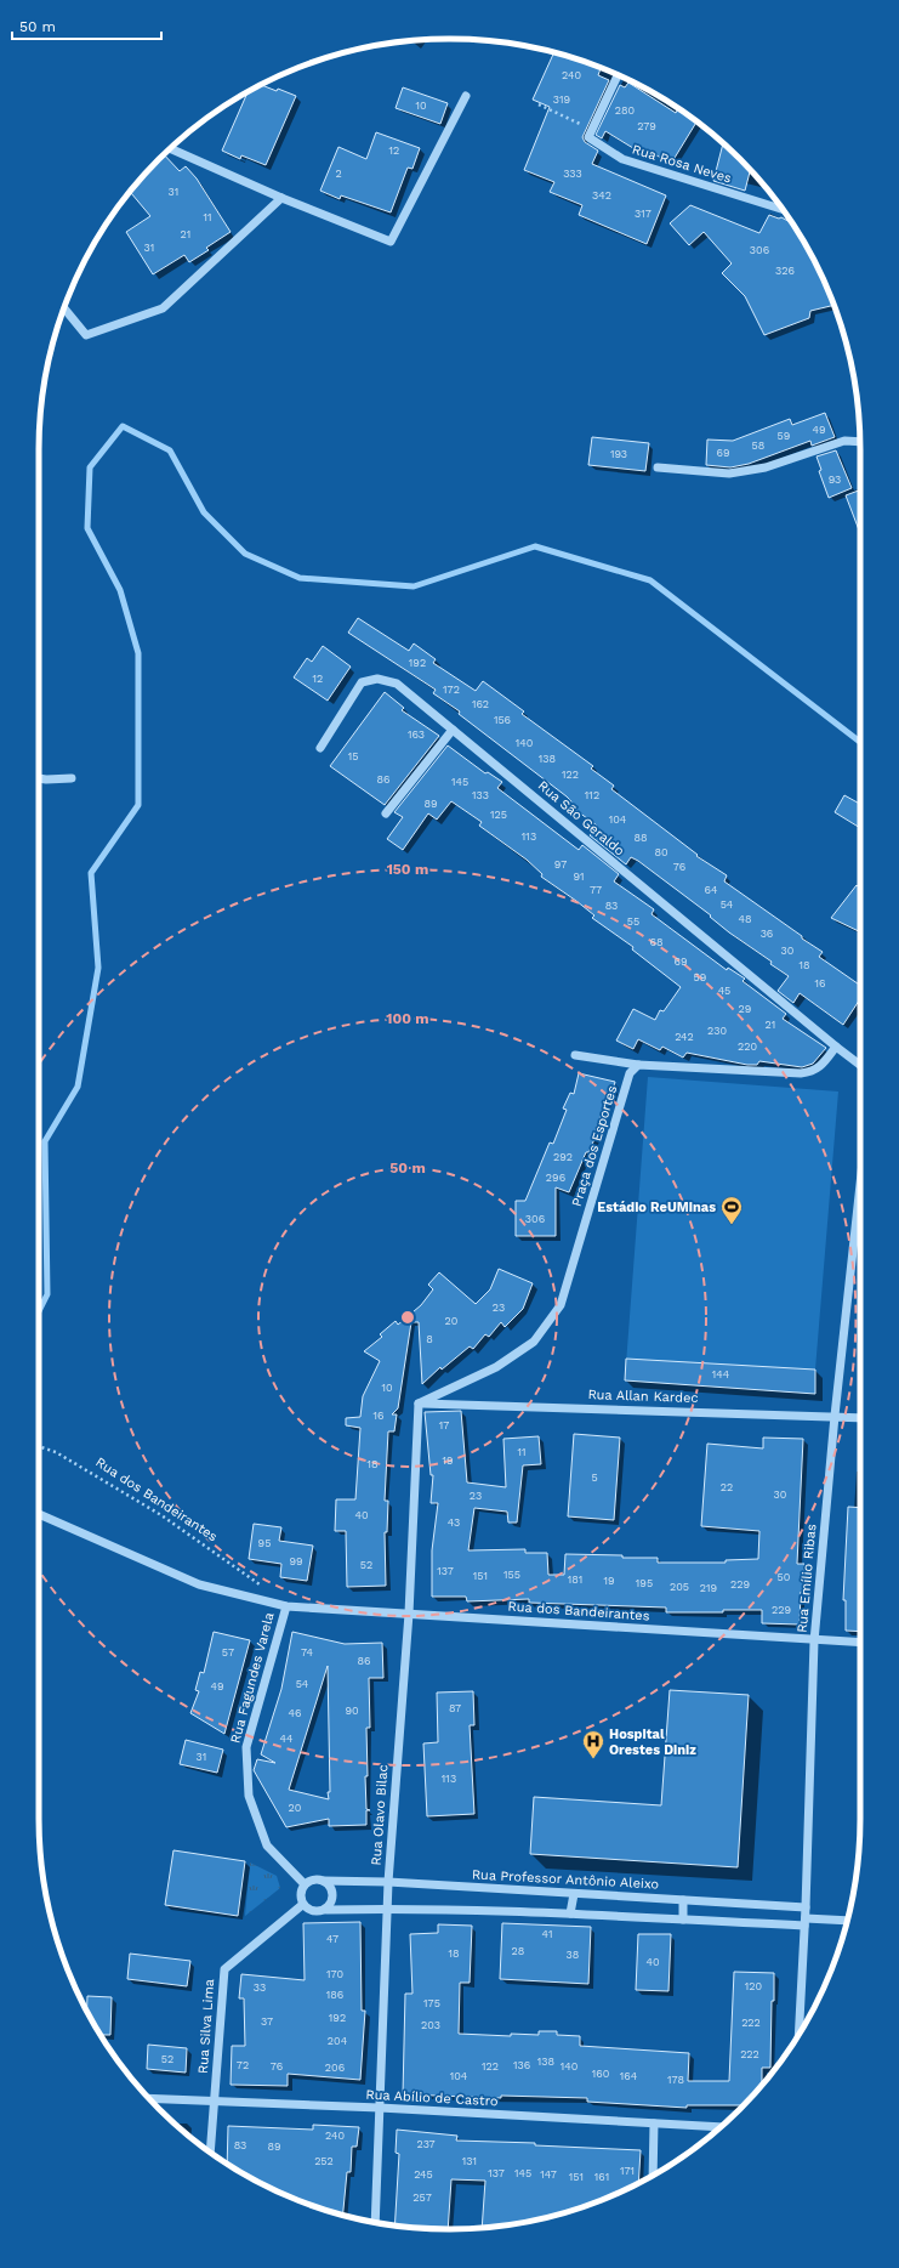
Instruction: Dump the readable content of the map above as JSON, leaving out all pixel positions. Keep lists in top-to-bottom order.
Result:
{
  "streets": {
    "street": [
      "Rua Rosa Neves",
      "Rua São Geraldo",
      "Praça dos Esportes",
      "Rua Allan Kardec",
      "Rua dos Bandeirantes",
      "Rua Emílio Ribas",
      "Rua Fagundes Varela",
      "Rua Olavo Bilac",
      "Rua Professor Antônio Aleixo",
      "Rua Silva Lima",
      "Rua Abílio de Castro"
    ]
  },
  "crossings": [
    ["Praça dos Esportes", "Rua Allan Kardec"],
    ["Praça dos Esportes", "Rua Olavo Bilac"],
    ["Rua Allan Kardec", "Rua Emílio Ribas"],
    ["Rua Allan Kardec", "Rua Olavo Bilac"],
    ["Rua dos Bandeirantes", "Rua Emílio Ribas"],
    ["Rua dos Bandeirantes", "Rua Fagundes Varela"],
    ["Rua dos Bandeirantes", "Rua Olavo Bilac"],
    ["Rua Emílio Ribas", "Rua Professor Antônio Aleixo"],
    ["Rua Fagundes Varela", "Rua Professor Antônio Aleixo"],
    ["Rua Fagundes Varela", "Rua Silva Lima"],
    ["Rua Olavo Bilac", "Rua Professor Antônio Aleixo"],
    ["Rua Olavo Bilac", "Rua Abílio de Castro"],
    ["Rua Professor Antônio Aleixo", "Rua Silva Lima"],
    ["Rua Silva Lima", "Rua Abílio de Castro"]
  ],
  "places": {
    "sports": ["Estádio ReUMinas"],
    "hospital": ["Hospital Orestes Diniz"]
  },
  "house_numbers": [
    "240",
    "319",
    "10",
    "280",
    "279",
    "12",
    "2",
    "333",
    "31",
    "342",
    "317",
    "11",
    "21",
    "31",
    "306",
    "326",
    "49",
    "59",
    "58",
    "69",
    "193",
    "93",
    "192",
    "12",
    "172",
    "162",
    "156",
    "163",
    "140",
    "15",
    "138",
    "122",
    "86",
    "145",
    "133",
    "112",
    "89",
    "125",
    "104",
    "113",
    "88",
    "80",
    "97",
    "76",
    "91",
    "77",
    "64",
    "54",
    "83",
    "48",
    "55",
    "36",
    "68",
    "30",
    "69",
    "18",
    "59",
    "16",
    "45",
    "29",
    "21",
    "230",
    "242",
    "220",
    "292",
    "296",
    "306",
    "23",
    "20",
    "8",
    "144",
    "10",
    "16",
    "17",
    "11",
    "19",
    "18",
    "5",
    "22",
    "30",
    "23",
    "40",
    "43",
    "95",
    "99",
    "52",
    "137",
    "155",
    "151",
    "50",
    "181",
    "19",
    "195",
    "229",
    "205",
    "219",
    "229",
    "57",
    "74",
    "86",
    "54",
    "49",
    "87",
    "90",
    "46",
    "44",
    "31",
    "113",
    "20",
    "41",
    "47",
    "28",
    "18",
    "38",
    "40",
    "170",
    "120",
    "33",
    "186",
    "175",
    "192",
    "37",
    "222",
    "203",
    "204",
    "222",
    "52",
    "138",
    "72",
    "136",
    "76",
    "122",
    "140",
    "206",
    "160",
    "104",
    "164",
    "178",
    "240",
    "237",
    "83",
    "89",
    "252",
    "131",
    "171",
    "137",
    "145",
    "245",
    "147",
    "151",
    "161",
    "257"
  ],
  "scale_bar": "50 m",
  "rings": ["150 m", "100 m", "50 m"]
}
